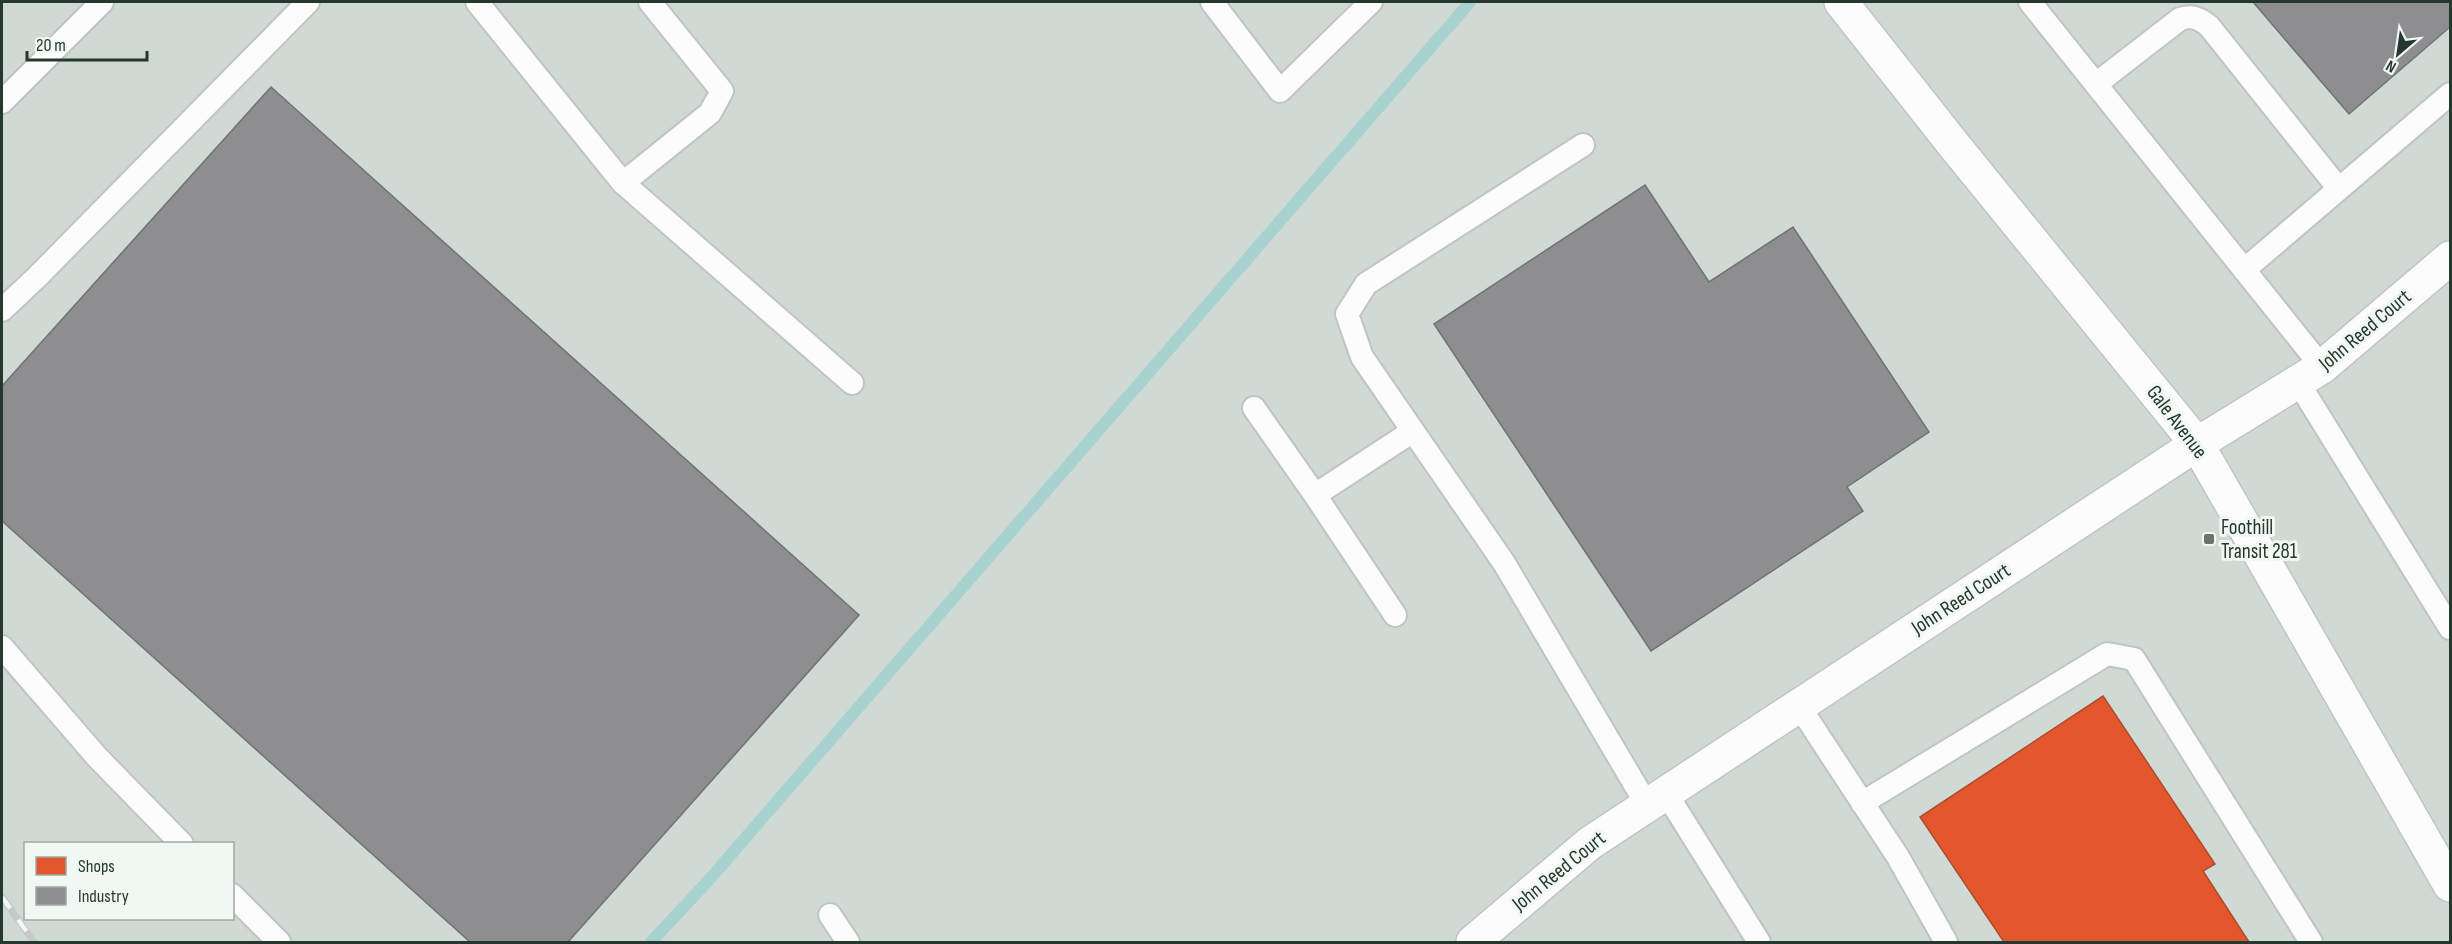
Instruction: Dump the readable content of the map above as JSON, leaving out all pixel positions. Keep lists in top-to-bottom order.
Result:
{
  "streets": {
    "street": ["John Reed Court", "Gale Avenue"]
  },
  "crossings": [
    ["John Reed Court", "Gale Avenue"]
  ],
  "places": {
    "transit": ["Foothill Transit 281"]
  },
  "legend": ["Shops", "Industry"],
  "scale_bar": "20 m",
  "north": "bottom left"
}
